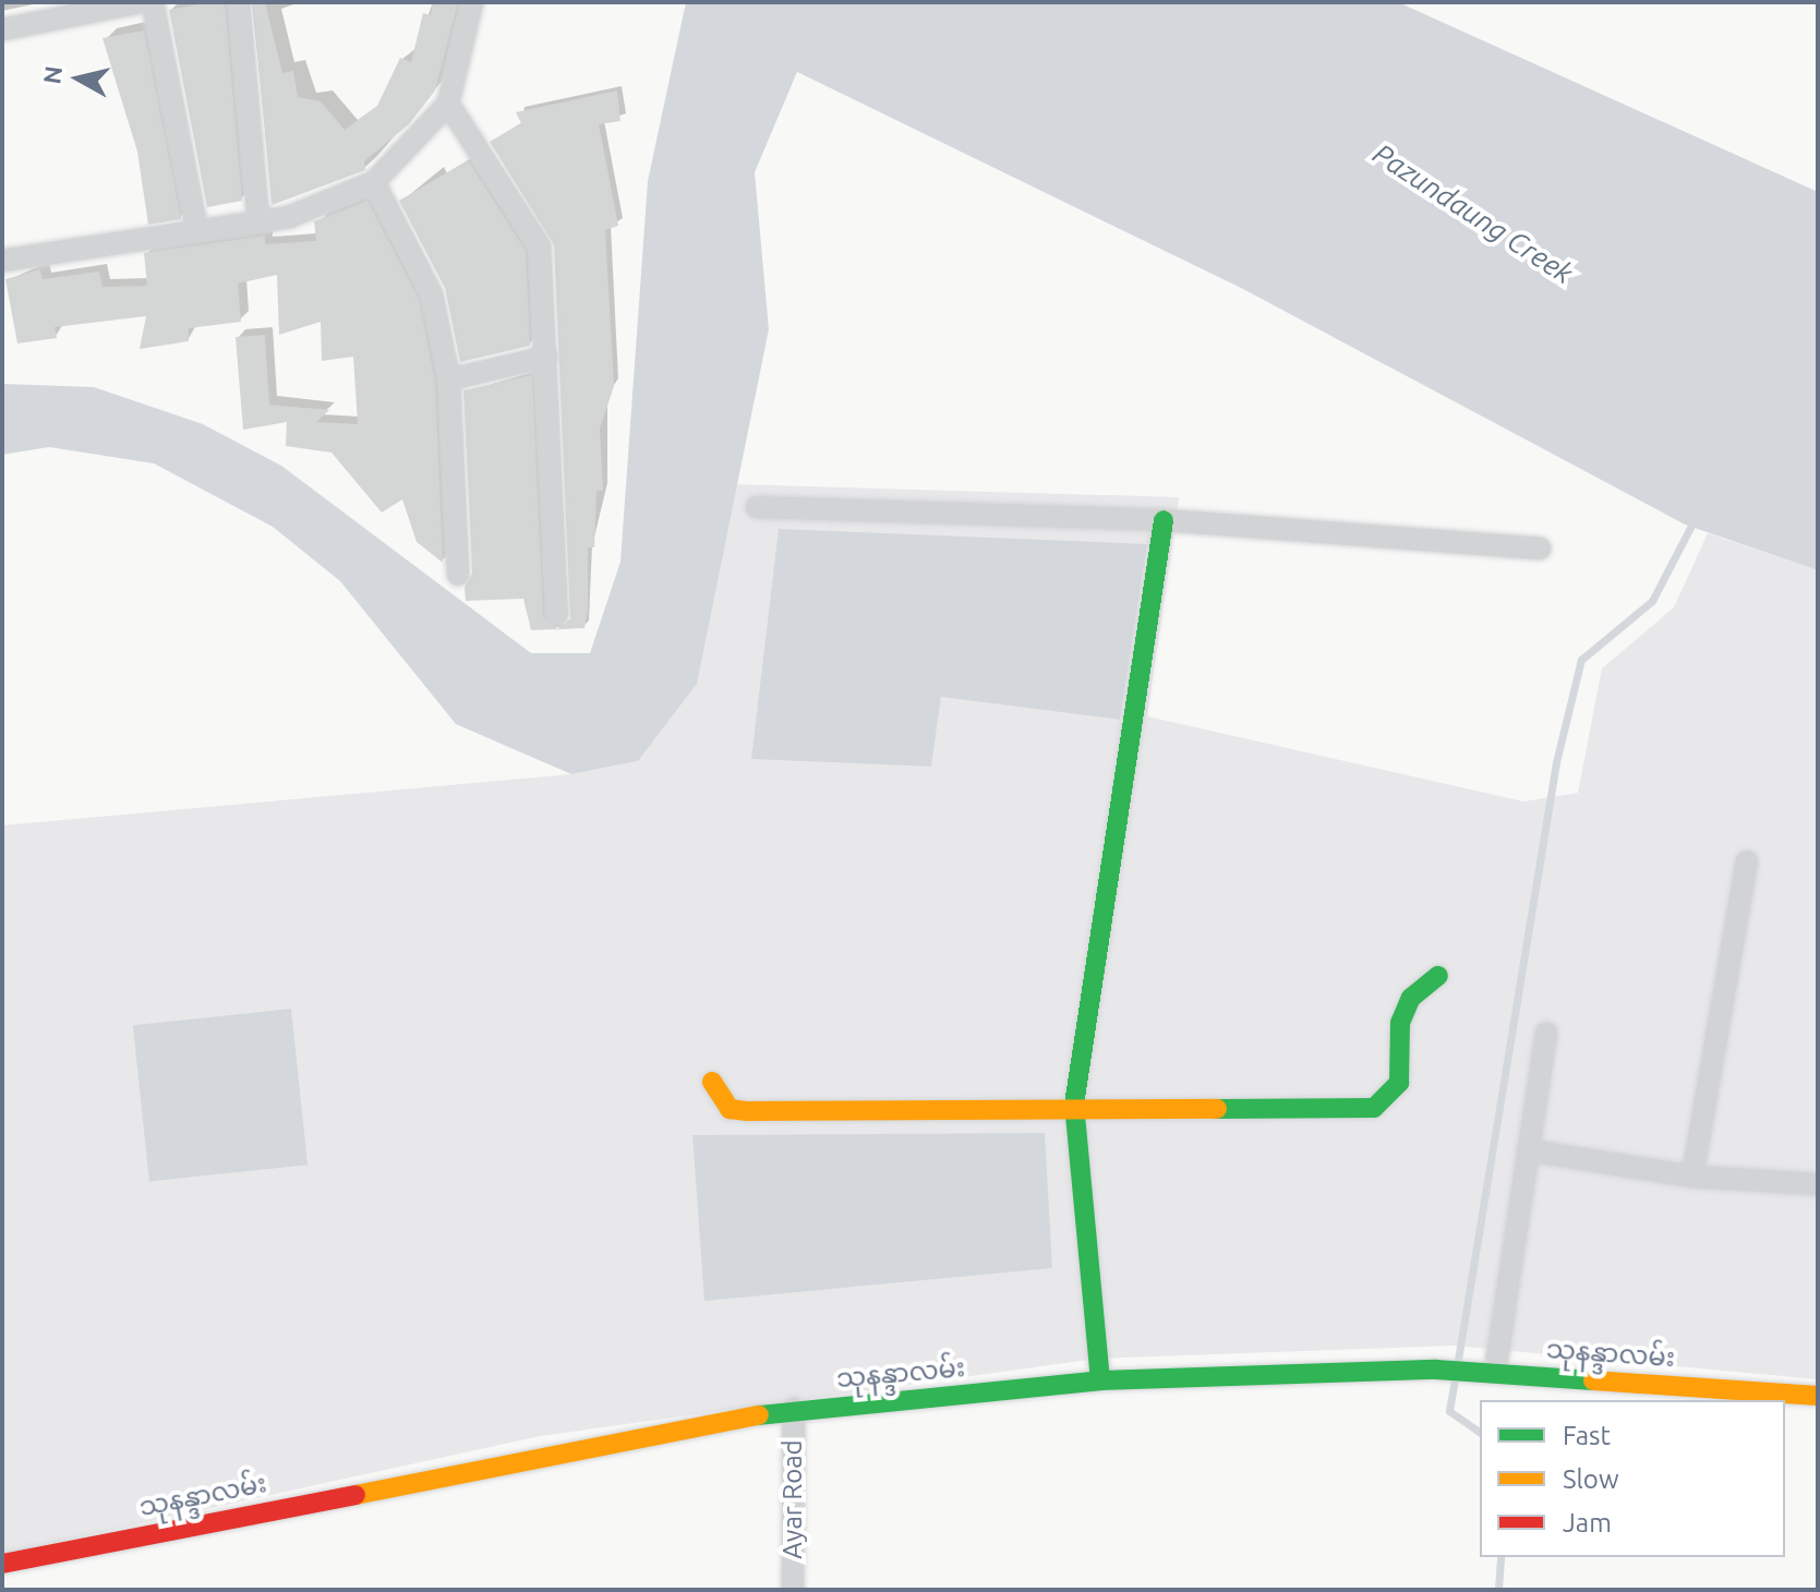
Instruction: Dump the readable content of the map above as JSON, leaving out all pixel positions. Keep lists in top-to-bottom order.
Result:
{
  "streets": {
    "main road": ["သုနန္ဒာလမ်း"],
    "street": ["Ayar Road"]
  },
  "crossings": [
    ["သုနန္ဒာလမ်း", "Ayar Road"]
  ],
  "water": ["Pazundaung Creek"],
  "legend": ["Fast", "Slow", "Jam"],
  "north": "left"
}
